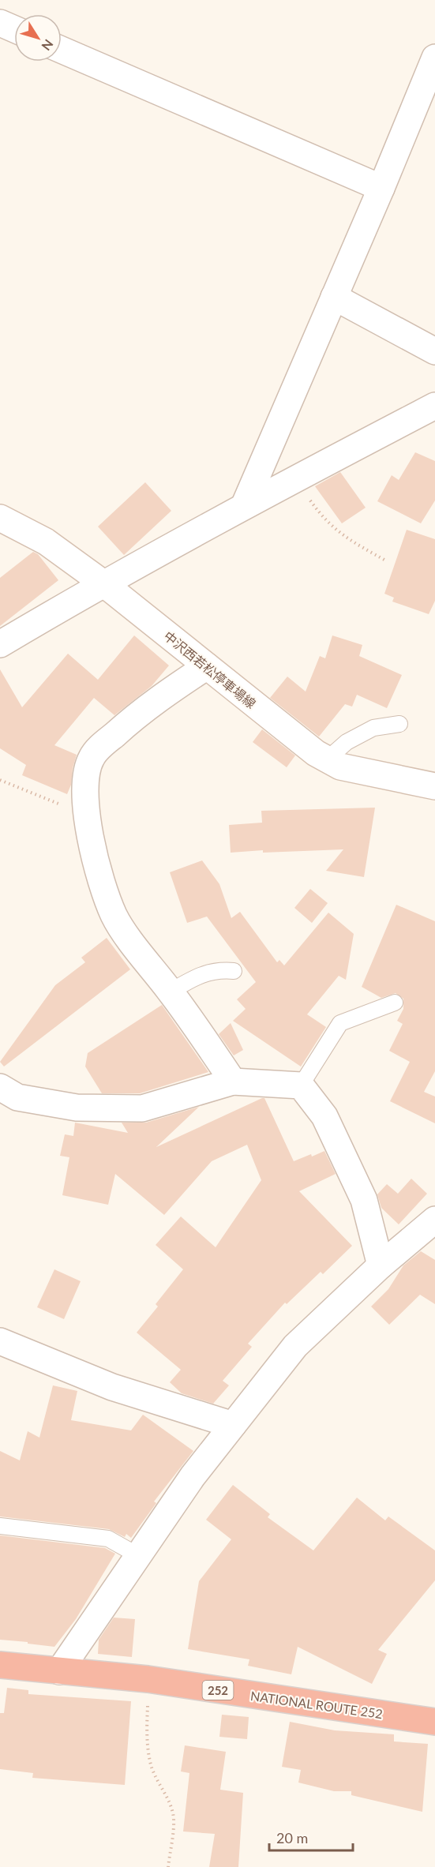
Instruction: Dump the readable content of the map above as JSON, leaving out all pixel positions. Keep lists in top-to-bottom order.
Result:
{
  "streets": {
    "highway": ["252", "NATIONAL ROUTE 252"],
    "street": ["中沢西若松停車場線"]
  },
  "scale_bar": "20 m",
  "north": "bottom right"
}
